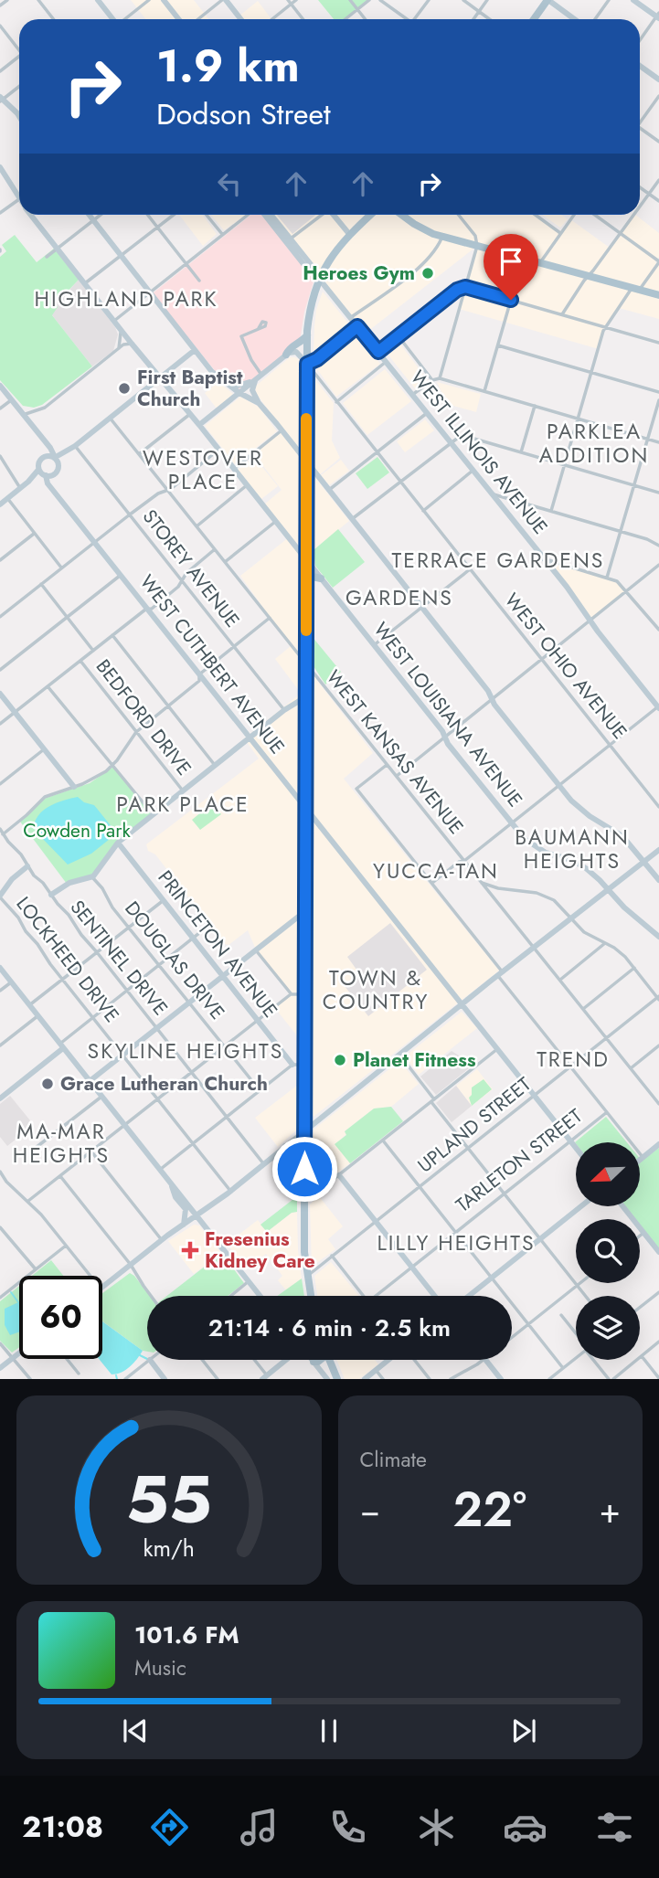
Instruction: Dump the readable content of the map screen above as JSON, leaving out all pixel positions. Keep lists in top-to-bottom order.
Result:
{
  "streets": {
    "street": [
      "WEST ILLINOIS AVENUE",
      "STOREY AVENUE",
      "WEST CUTHBERT AVENUE",
      "WEST OHIO AVENUE",
      "WEST LOUISIANA AVENUE",
      "BEDFORD DRIVE",
      "WEST KANSAS AVENUE",
      "PRINCETON AVENUE",
      "SENTINEL DRIVE",
      "LOCKHEED DRIVE",
      "DOUGLAS DRIVE",
      "UPLAND STREET",
      "TARLETON STREET"
    ]
  },
  "crossings": [
    ["WEST CUTHBERT AVENUE", "UPLAND STREET"],
    ["WEST CUTHBERT AVENUE", "TARLETON STREET"],
    ["WEST KANSAS AVENUE", "UPLAND STREET"]
  ],
  "districts": [
    "HIGHLAND PARK",
    "PARKLEA ADDITION",
    "WESTOVER PLACE",
    "TERRACE GARDENS",
    "GARDENS",
    "PARK PLACE",
    "BAUMANN HEIGHTS",
    "YUCCA-TAN",
    "TOWN & COUNTRY",
    "SKYLINE HEIGHTS",
    "TREND",
    "MA-MAR HEIGHTS",
    "LILLY HEIGHTS"
  ],
  "parks": ["Cowden Park"],
  "places": {
    "other": [
      "Heroes Gym",
      "First Baptist Church",
      "Planet Fitness",
      "Grace Lutheran Church"
    ],
    "health": ["Fresenius Kidney Care"]
  },
  "north": "bottom left",
  "page": {
    "turn": ["1.9 km", "Dodson Street"],
    "limit": "60",
    "trip": "21:14 · 6 min · 2.5 km",
    "tile": "Climate",
    "heat": ["−", "22°", "+"],
    "song": ["101.6 FM", "Music"],
    "tabs": "21:08",
    "gauge": ["55", "km/h"]
  }
}
